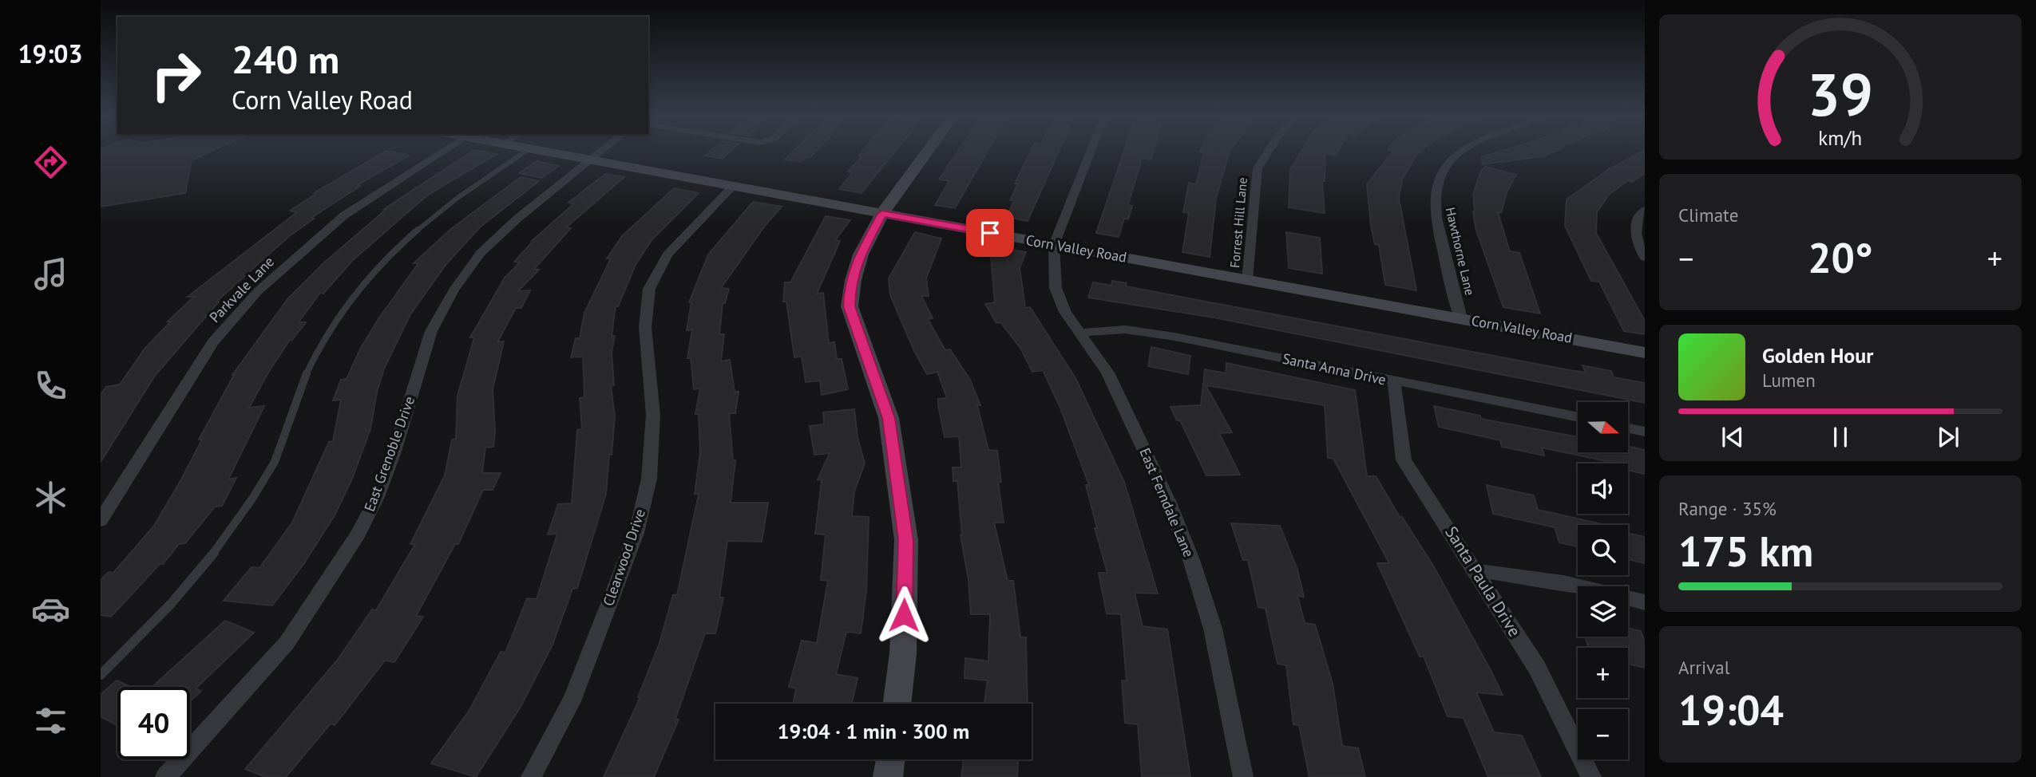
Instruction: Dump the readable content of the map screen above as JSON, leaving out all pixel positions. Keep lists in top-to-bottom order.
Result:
{
  "streets": {
    "main road": ["Corn Valley Road"],
    "street": [
      "Forrest Hill Lane",
      "Hawthorne Lane",
      "Parkvale Lane",
      "Santa Anna Drive",
      "East Grenoble Drive",
      "East Ferndale Lane",
      "Clearwood Drive",
      "Santa Paula Drive"
    ]
  },
  "crossings": [
    ["Forrest Hill Lane", "Corn Valley Road"],
    ["Corn Valley Road", "Hawthorne Lane"],
    ["Corn Valley Road", "East Grenoble Drive"],
    ["Corn Valley Road", "East Ferndale Lane"],
    ["Corn Valley Road", "Clearwood Drive"],
    ["Santa Anna Drive", "East Ferndale Lane"],
    ["Santa Anna Drive", "Santa Paula Drive"]
  ],
  "north": "right",
  "page": {
    "tabs": "19:03",
    "turn": ["240 m", "Corn Valley Road"],
    "tile": [
      "Climate",
      ["Range · 35%", "175 km"],
      ["Arrival", "19:04"]
    ],
    "heat": ["−", "20°", "+"],
    "song": ["Golden Hour", "Lumen"],
    "map_buttons": ["+", "−"],
    "limit": "40",
    "trip": "19:04 · 1 min · 300 m",
    "gauge": ["39", "km/h"]
  }
}
